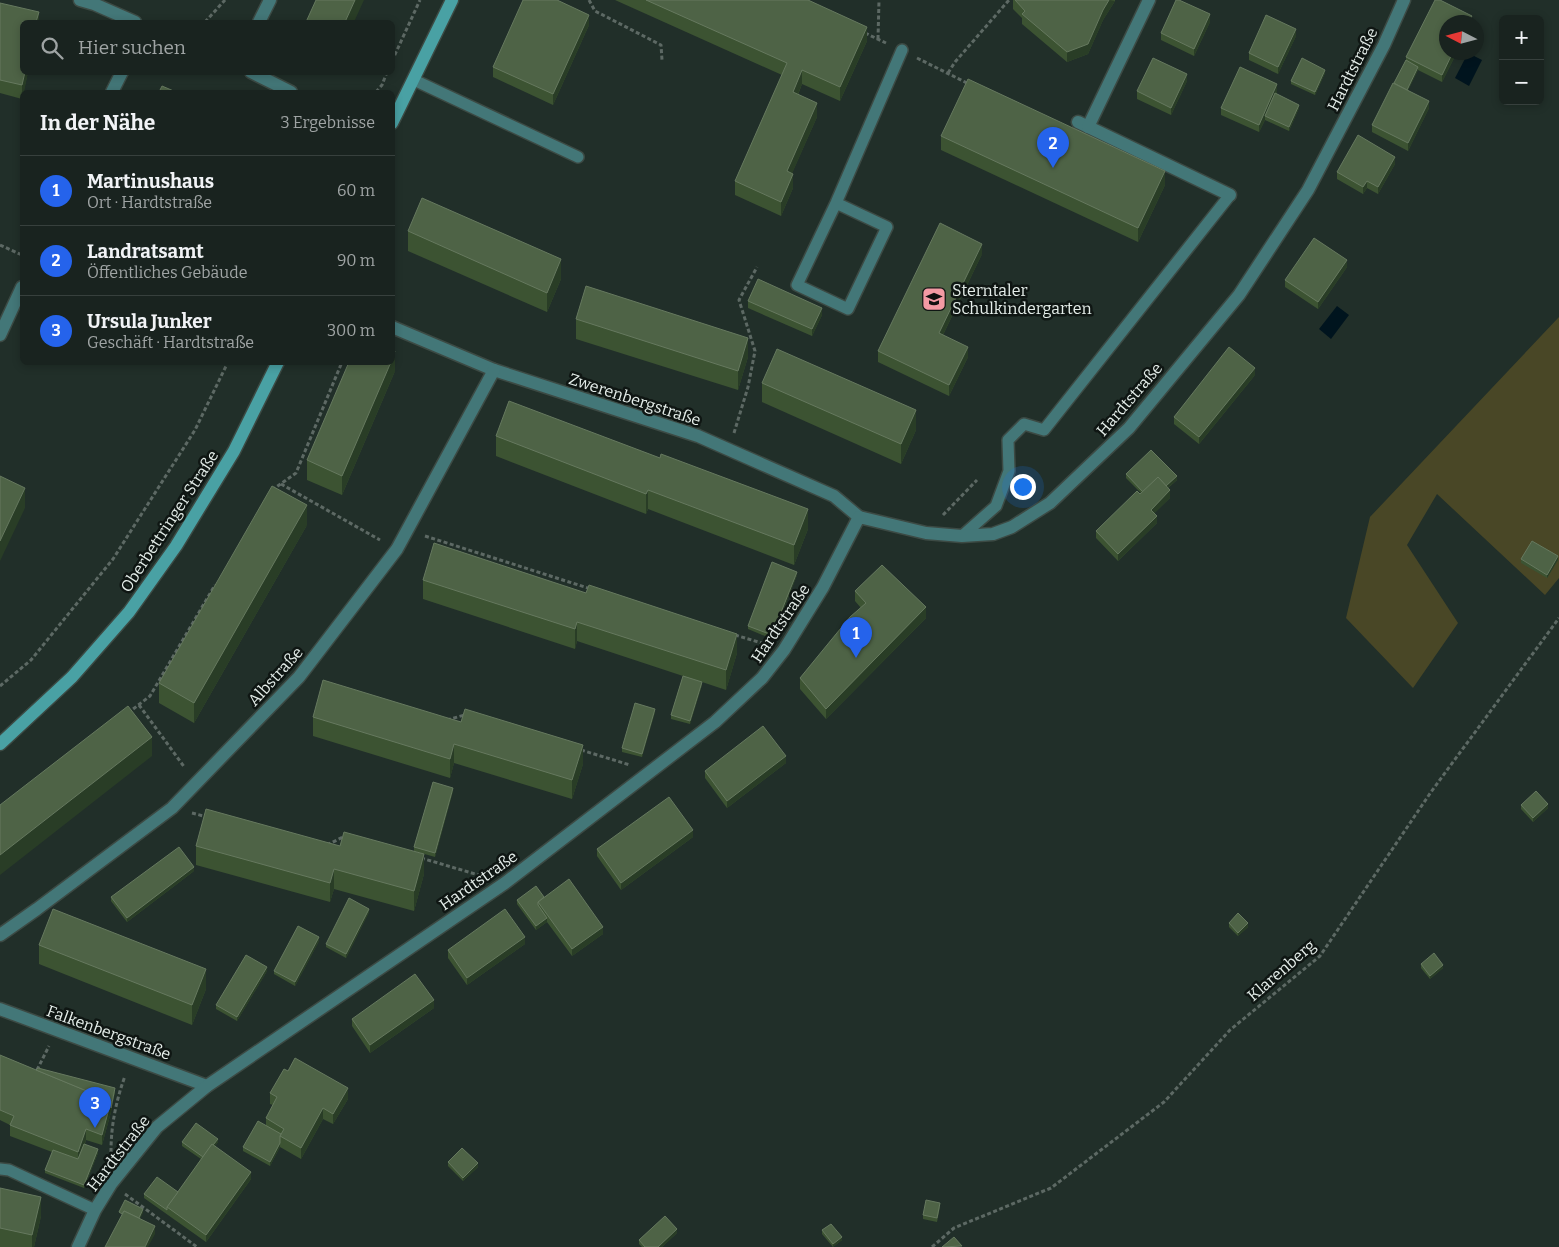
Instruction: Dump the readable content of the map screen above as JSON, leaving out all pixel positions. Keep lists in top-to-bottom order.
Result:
{
  "streets": {
    "street": [
      "Hardtstraße",
      "Zwerenbergstraße",
      "Oberbettringer Straße",
      "Albstraße",
      "Falkenbergstraße"
    ],
    "path": ["Klarenberg"]
  },
  "crossings": [
    ["Hardtstraße", "Zwerenbergstraße"],
    ["Hardtstraße", "Falkenbergstraße"],
    ["Zwerenbergstraße", "Albstraße"]
  ],
  "places": {
    "school or university": ["Sterntaler Schulkindergarten"]
  },
  "north": "left",
  "page": {
    "map_buttons": ["+", "−"],
    "search": "Hier suchen",
    "heading": ["In der Nähe", "3 Ergebnisse"],
    "pins": ["2", "1", "3"],
    "list": [
      {
        "mark": "1",
        "name": "Martinushaus",
        "note": "Ort · Hardtstraße",
        "value": "60 m"
      },
      {
        "mark": "2",
        "name": "Landratsamt",
        "note": "Öffentliches Gebäude",
        "value": "90 m"
      },
      {
        "mark": "3",
        "name": "Ursula Junker",
        "note": "Geschäft · Hardtstraße",
        "value": "300 m"
      }
    ]
  }
}
